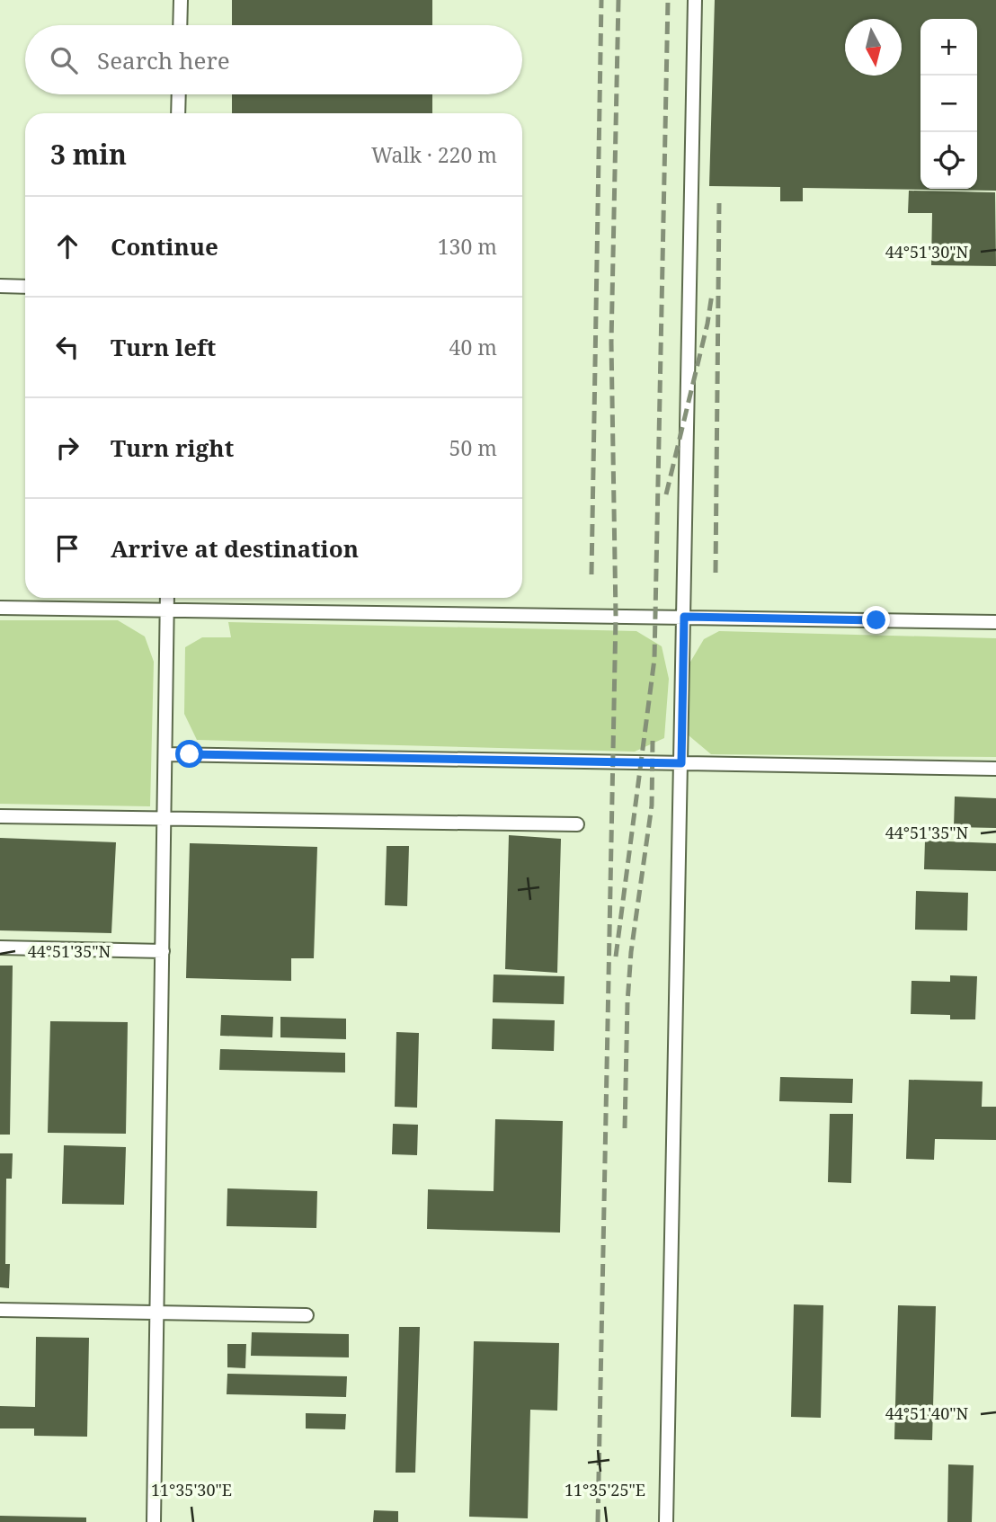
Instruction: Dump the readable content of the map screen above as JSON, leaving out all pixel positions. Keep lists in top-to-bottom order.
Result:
{
  "north": "bottom",
  "page": {
    "map_buttons": ["+", "−"],
    "search": "Search here",
    "heading": ["3 min", "Walk · 220 m"],
    "list": [
      ["Continue", "130 m"],
      ["Turn left", "40 m"],
      ["Turn right", "50 m"],
      "Arrive at destination"
    ]
  },
  "coordinates": [
    "44°51'30\"N",
    "44°51'35\"N",
    "44°51'40\"N",
    "11°35'30\"E",
    "11°35'25\"E"
  ]
}
